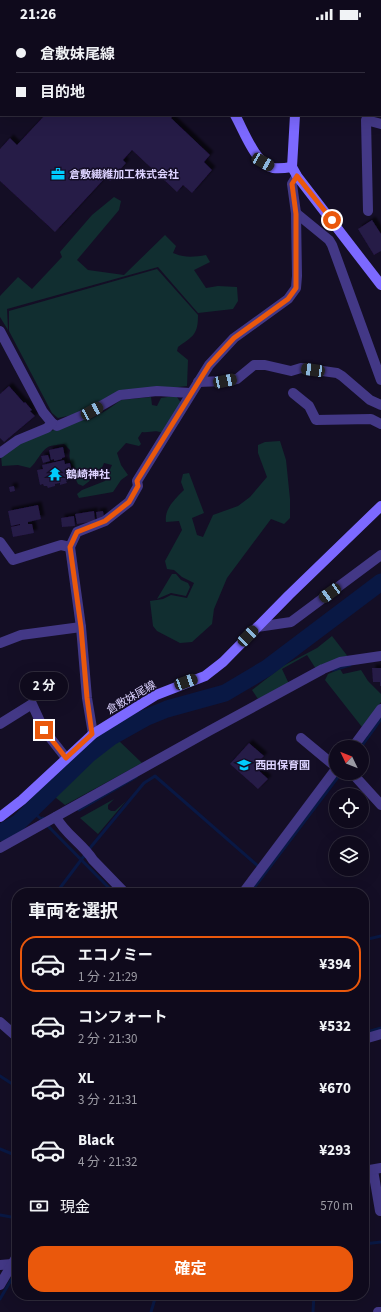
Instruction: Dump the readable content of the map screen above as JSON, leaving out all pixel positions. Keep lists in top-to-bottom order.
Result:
{
  "streets": {
    "main road": ["倉敷妹尾線"]
  },
  "places": {
    "office": ["倉敷繊維加工株式会社"],
    "temple": ["鶴崎神社"],
    "school or university": ["西田保育園"]
  },
  "north": "top left",
  "page": {
    "status": "21:26",
    "banner": ["倉敷妹尾線", "目的地"],
    "bubble": "2 分",
    "heading": "車両を選択",
    "list": [
      {
        "name": "エコノミー",
        "note": "1 分 · 21:29",
        "value": "¥394"
      },
      {
        "name": "コンフォート",
        "note": "2 分 · 21:30",
        "value": "¥532"
      },
      {
        "name": "XL",
        "note": "3 分 · 21:31",
        "value": "¥670"
      },
      {
        "name": "Black",
        "note": "4 分 · 21:32",
        "value": "¥293"
      }
    ],
    "pay": ["現金", "570 m"],
    "buttons": "確定"
  }
}
